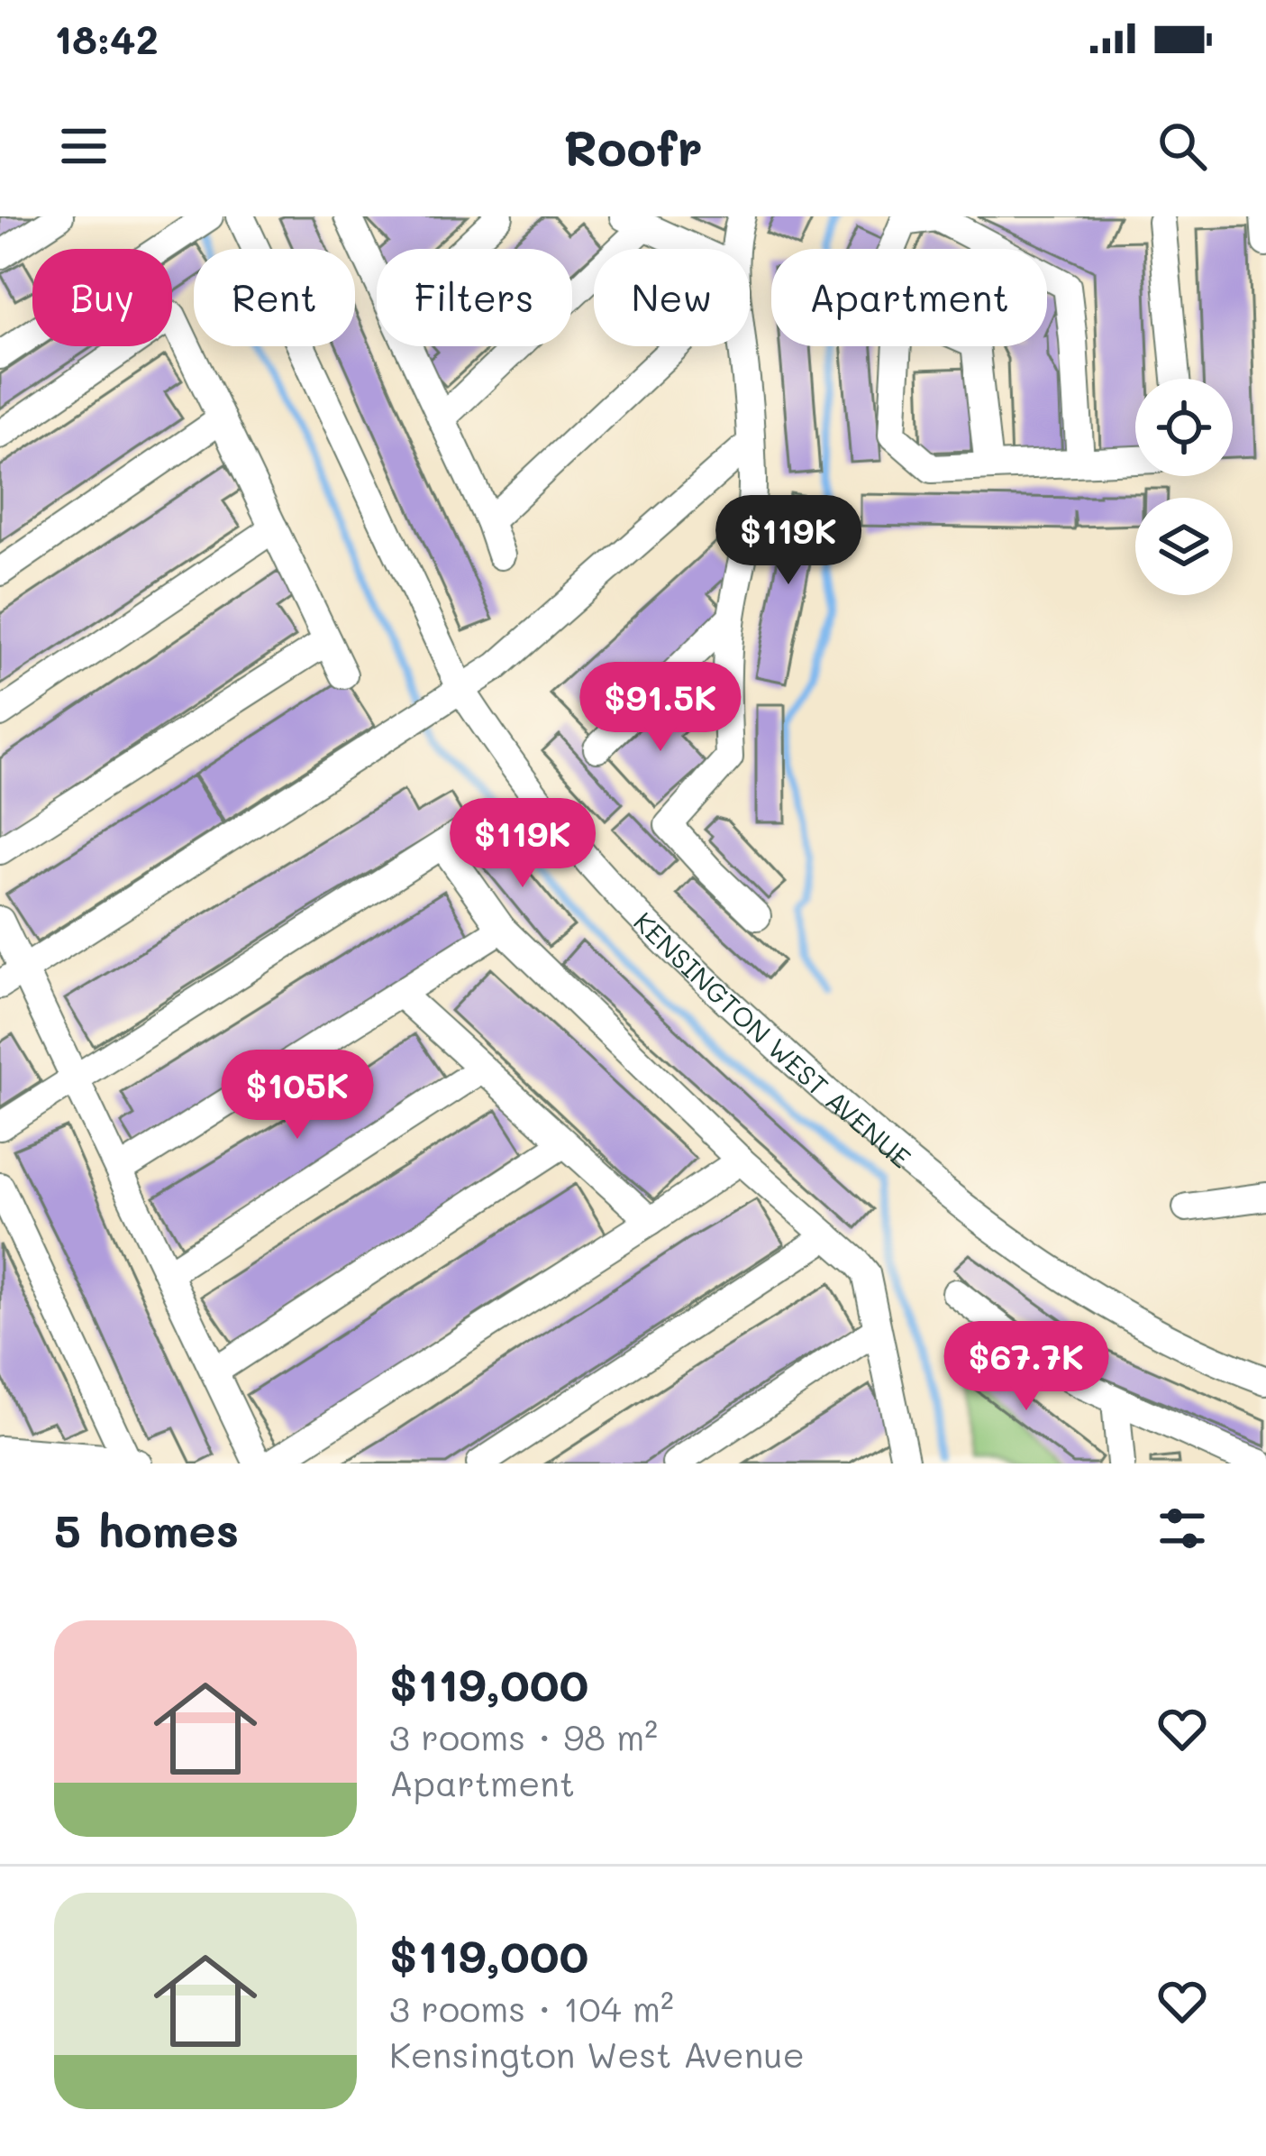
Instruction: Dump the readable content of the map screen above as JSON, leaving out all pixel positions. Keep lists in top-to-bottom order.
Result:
{
  "streets": {
    "street": ["KENSINGTON WEST AVENUE"]
  },
  "page": {
    "status": "18:42",
    "header": "Roofr",
    "chip": [
      "Buy",
      "Rent",
      "Filters",
      "New",
      "Apartment"
    ],
    "price": [
      "$119K",
      "$91.5K",
      "$119K",
      "$105K",
      "$67.7K"
    ],
    "heading": "5 homes",
    "list": [
      {
        "name": "$119,000",
        "note": "3 rooms · 98 m² · Apartment"
      },
      {
        "name": "$119,000",
        "note": "3 rooms · 104 m² · Kensington West Avenue"
      }
    ]
  }
}
